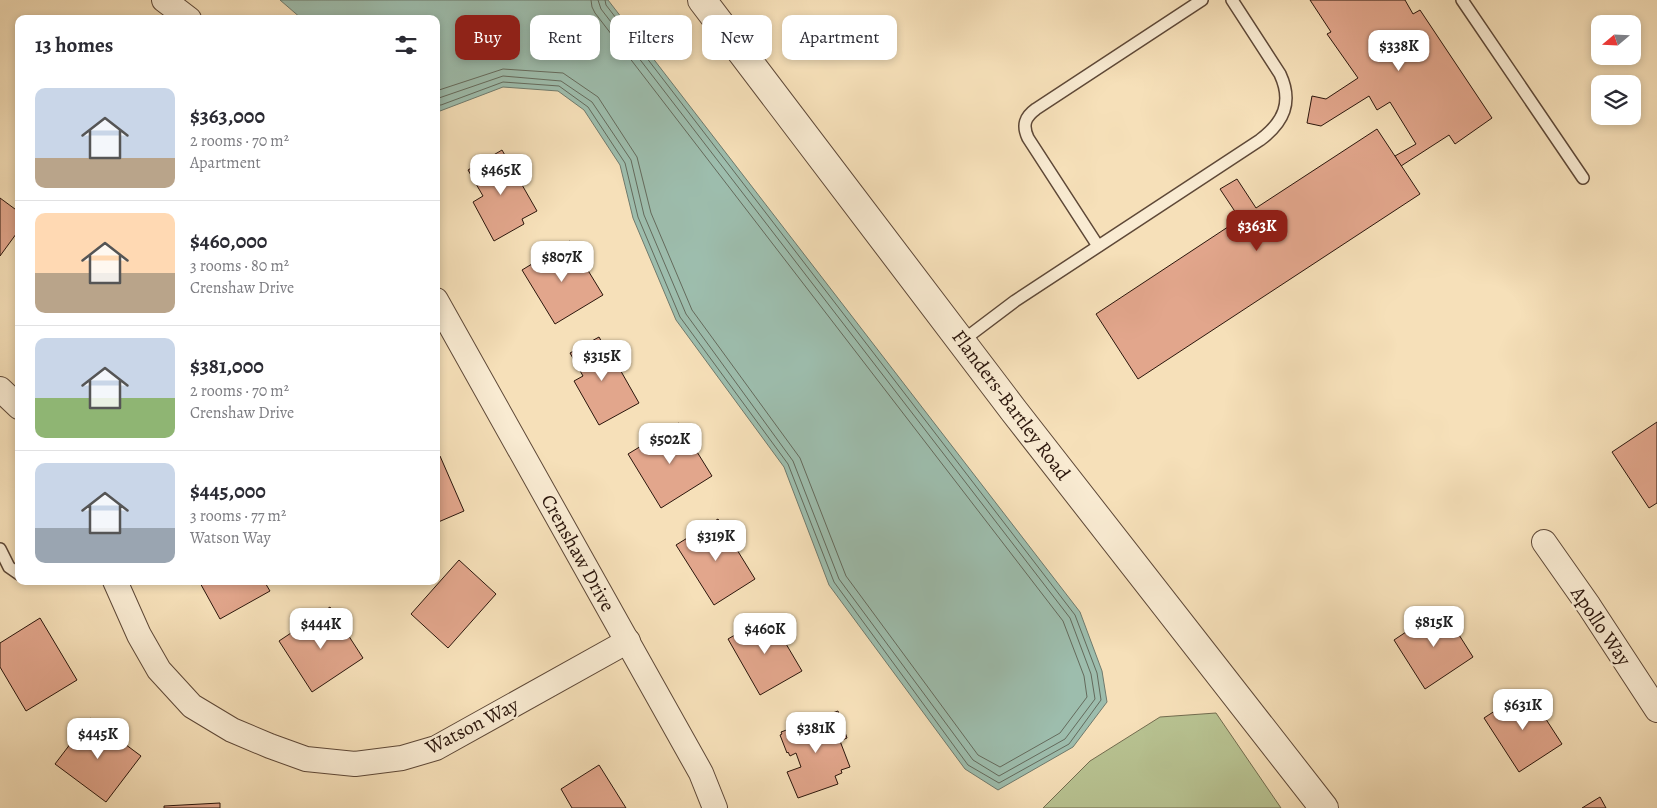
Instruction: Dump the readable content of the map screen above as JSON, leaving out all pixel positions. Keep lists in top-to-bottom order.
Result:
{
  "streets": {
    "street": [
      "Flanders-Bartley Road",
      "Crenshaw Drive",
      "Apollo Way",
      "Watson Way"
    ]
  },
  "crossings": [
    ["Crenshaw Drive", "Watson Way"]
  ],
  "north": "left",
  "page": {
    "chip": [
      "Buy",
      "Rent",
      "Filters",
      "New",
      "Apartment"
    ],
    "heading": "13 homes",
    "price": [
      "$338K",
      "$465K",
      "$363K",
      "$807K",
      "$315K",
      "$502K",
      "$319K",
      "$815K",
      "$444K",
      "$460K",
      "$631K",
      "$381K",
      "$445K"
    ],
    "list": [
      {
        "name": "$363,000",
        "note": "2 rooms · 70 m² · Apartment"
      },
      {
        "name": "$460,000",
        "note": "3 rooms · 80 m² · Crenshaw Drive"
      },
      {
        "name": "$381,000",
        "note": "2 rooms · 70 m² · Crenshaw Drive"
      },
      {
        "name": "$445,000",
        "note": "3 rooms · 77 m² · Watson Way"
      }
    ]
  }
}
